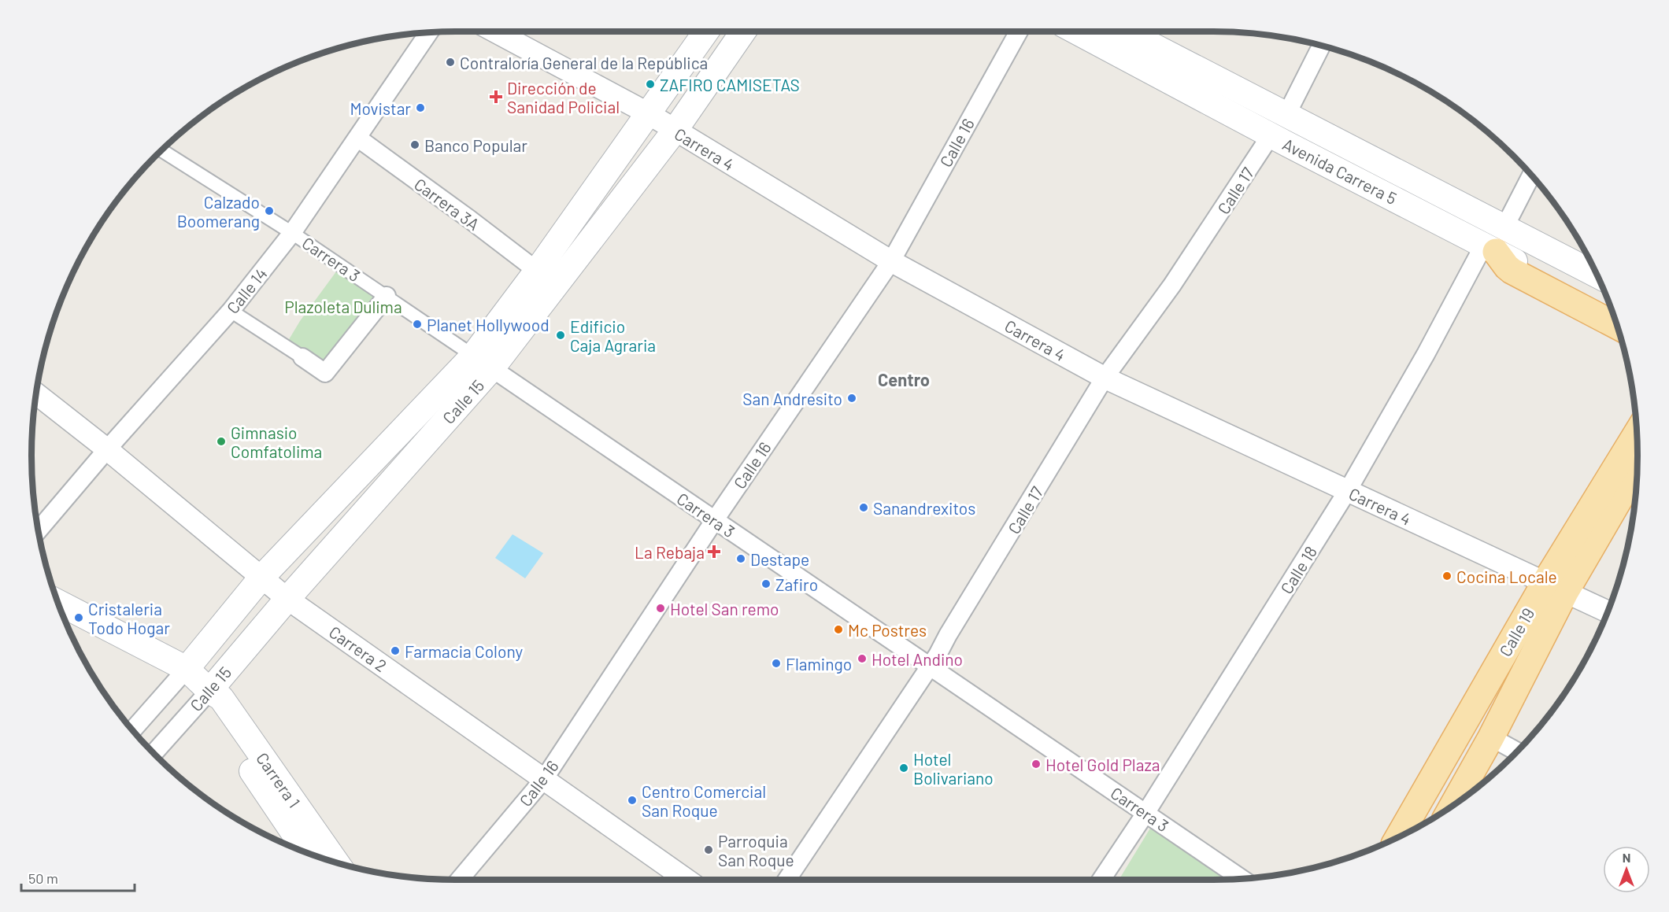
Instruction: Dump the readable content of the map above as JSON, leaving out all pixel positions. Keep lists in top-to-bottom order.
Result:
{
  "streets": {
    "main road": [
      "Avenida Carrera 5",
      "Calle 15",
      "Calle 19",
      "Carrera 1"
    ],
    "street": [
      "Calle 16",
      "Carrera 4",
      "Calle 17",
      "Carrera 3A",
      "Carrera 3",
      "Calle 14",
      "Calle 18",
      "Carrera 2"
    ]
  },
  "crossings": [
    ["Calle 16", "Carrera 4"],
    ["Calle 16", "Carrera 3"],
    ["Calle 16", "Carrera 2"],
    ["Carrera 4", "Calle 17"],
    ["Carrera 4", "Calle 15"],
    ["Carrera 4", "Calle 18"],
    ["Carrera 4", "Calle 19"],
    ["Avenida Carrera 5", "Calle 17"],
    ["Avenida Carrera 5", "Calle 18"],
    ["Calle 17", "Carrera 3"],
    ["Carrera 3A", "Calle 14"],
    ["Carrera 3A", "Calle 15"],
    ["Carrera 3", "Calle 14"],
    ["Carrera 3", "Calle 15"],
    ["Carrera 3", "Calle 18"],
    ["Calle 14", "Carrera 2"],
    ["Calle 15", "Carrera 2"],
    ["Calle 15", "Carrera 1"]
  ],
  "districts": ["Centro"],
  "parks": ["Plazoleta Dulima"],
  "places": {
    "other": [
      "Contraloría General de la República",
      "ZAFIRO CAMISETAS",
      "Movistar",
      "Banco Popular",
      "Calzado Boomerang",
      "Planet Hollywood",
      "Edificio Caja Agraria",
      "San Andresito",
      "Gimnasio Comfatolima",
      "Sanandrexitos",
      "Destape",
      "Cocina Locale",
      "Zafiro",
      "Hotel San remo",
      "Cristaleria Todo Hogar",
      "Mc Postres",
      "Farmacia Colony",
      "Hotel Andino",
      "Flamingo",
      "Hotel Gold Plaza",
      "Hotel Bolivariano",
      "Centro Comercial San Roque",
      "Parroquia San Roque"
    ],
    "health": ["Dirección de Sanidad Policial", "La Rebaja"]
  },
  "scale_bar": "50 m",
  "north": "top"
}
